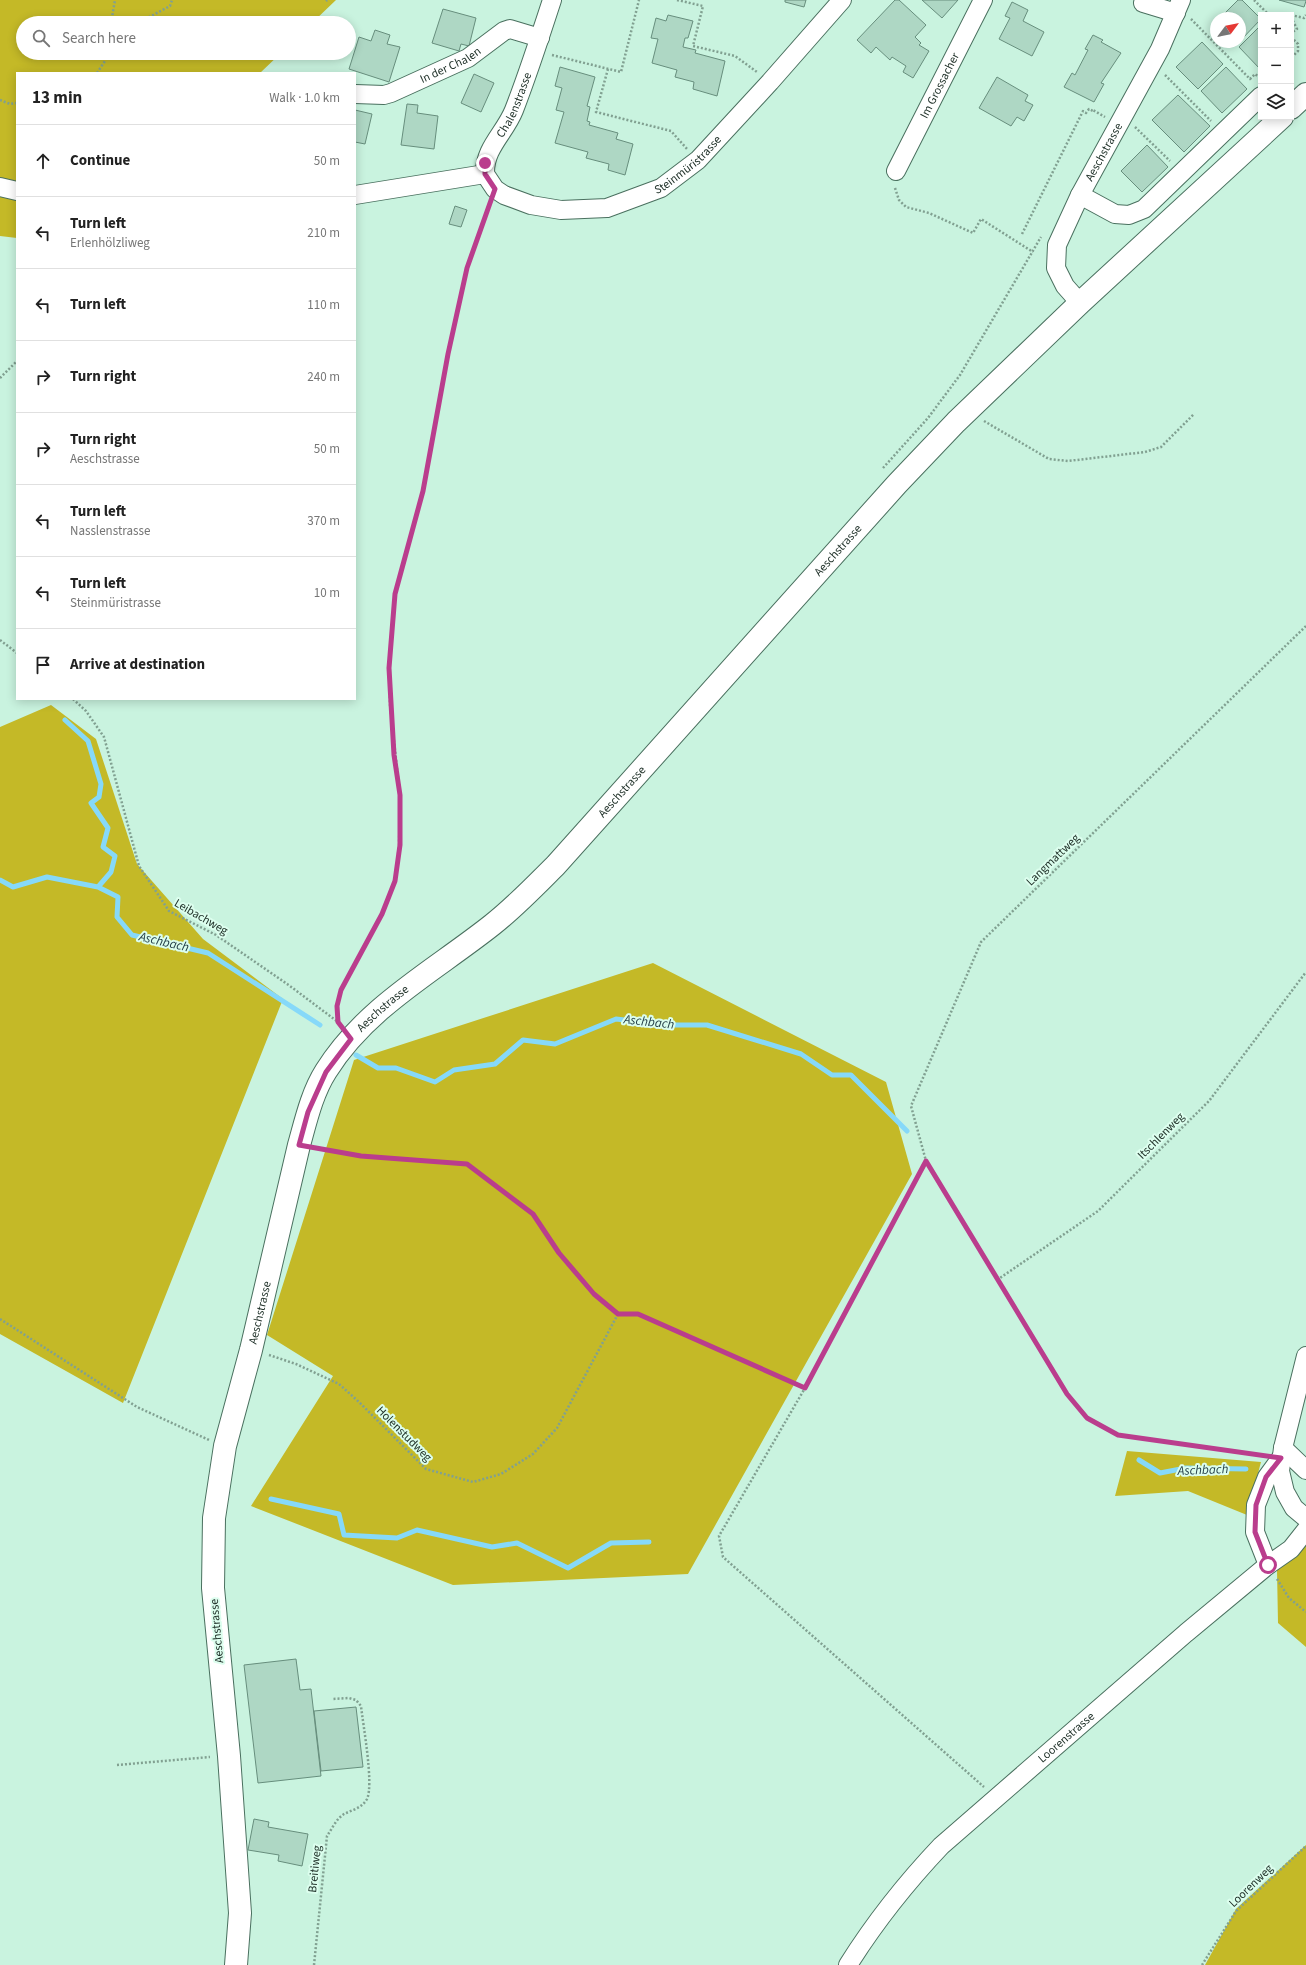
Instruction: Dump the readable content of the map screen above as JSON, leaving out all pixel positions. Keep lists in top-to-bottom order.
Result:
{
  "streets": {
    "main road": ["Aeschstrasse"],
    "street": [
      "In der Chalen",
      "Im Grossacher",
      "Chalenstrasse",
      "Steinmüristrasse",
      "Loorenstrasse"
    ],
    "path": [
      "Langmattweg",
      "Leibachweg",
      "Itschlenweg",
      "Holenstudweg",
      "Breitiweg",
      "Loorenweg"
    ]
  },
  "crossings": [
    ["In der Chalen", "Chalenstrasse"],
    ["Chalenstrasse", "Steinmüristrasse"],
    ["Aeschstrasse", "Leibachweg"],
    ["Aeschstrasse", "Holenstudweg"],
    ["Langmattweg", "Itschlenweg"]
  ],
  "water": ["Aschbach"],
  "north": "top right",
  "page": {
    "map_buttons": ["+", "−"],
    "search": "Search here",
    "heading": ["13 min", "Walk · 1.0 km"],
    "list": [
      ["Continue", "50 m"],
      ["Turn left", "Erlenhölzliweg", "210 m"],
      ["Turn left", "110 m"],
      ["Turn right", "240 m"],
      ["Turn right", "Aeschstrasse", "50 m"],
      ["Turn left", "Nasslenstrasse", "370 m"],
      ["Turn left", "Steinmüristrasse", "10 m"],
      "Arrive at destination"
    ]
  }
}
